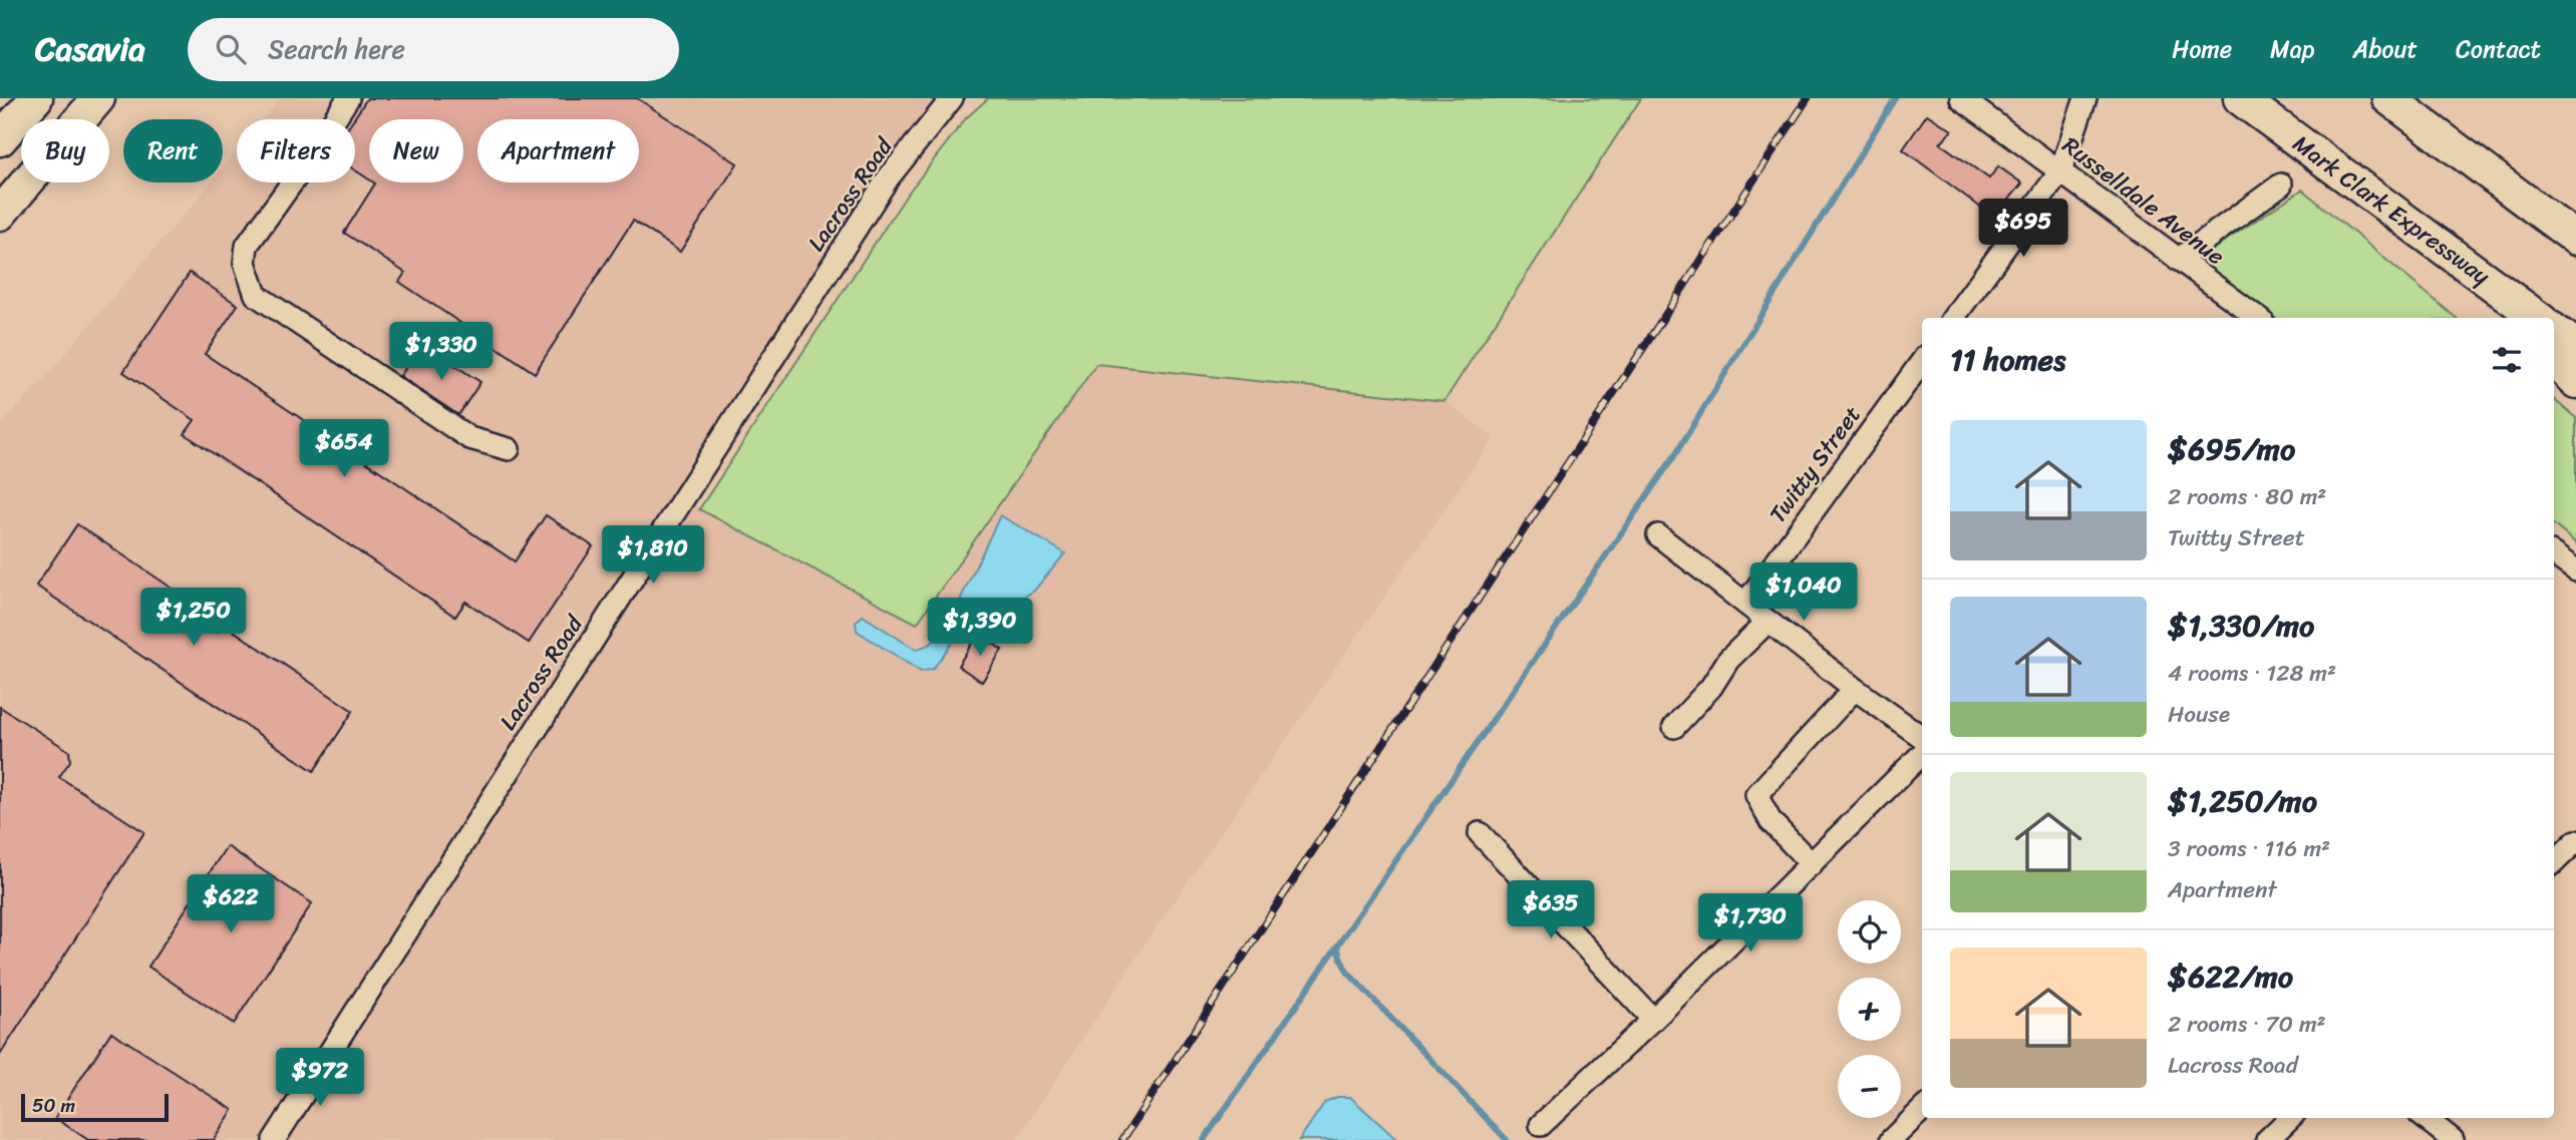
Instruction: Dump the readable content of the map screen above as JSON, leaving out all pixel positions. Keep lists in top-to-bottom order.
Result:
{
  "streets": {
    "highway": ["Mark Clark Expressway"],
    "street": ["Lacross Road", "Russelldale Avenue", "Twitty Street"]
  },
  "scale_bar": "50 m",
  "page": {
    "header": "Casavia",
    "search": "Search here",
    "nav": [
      "Home",
      "Map",
      "About",
      "Contact"
    ],
    "chip": [
      "Buy",
      "Rent",
      "Filters",
      "New",
      "Apartment"
    ],
    "price": [
      "$695",
      "$1,330",
      "$654",
      "$1,810",
      "$1,040",
      "$1,250",
      "$1,390",
      "$622",
      "$635",
      "$1,730",
      "$972"
    ],
    "heading": "11 homes",
    "list": [
      {
        "name": "$695/mo",
        "note": "2 rooms · 80 m² · Twitty Street"
      },
      {
        "name": "$1,330/mo",
        "note": "4 rooms · 128 m² · House"
      },
      {
        "name": "$1,250/mo",
        "note": "3 rooms · 116 m² · Apartment"
      },
      {
        "name": "$622/mo",
        "note": "2 rooms · 70 m² · Lacross Road"
      }
    ],
    "map_buttons": ["+", "−"],
    "scale": "50 m"
  }
}
